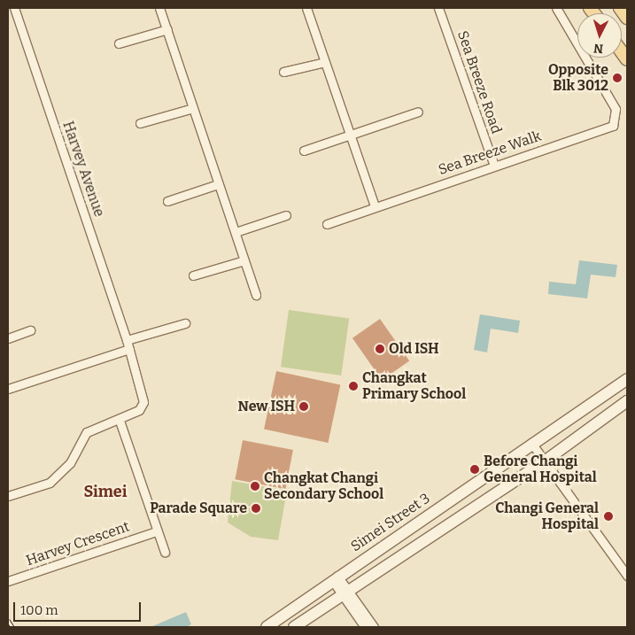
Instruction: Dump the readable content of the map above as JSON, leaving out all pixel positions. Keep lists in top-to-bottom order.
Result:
{
  "streets": {
    "main road": ["Simei Street 3"],
    "street": [
      "Sea Breeze Road",
      "Sea Breeze Walk",
      "Harvey Avenue",
      "Harvey Crescent"
    ]
  },
  "crossings": [
    ["Sea Breeze Road", "Sea Breeze Walk"]
  ],
  "districts": ["Simei"],
  "places": [
    "Opposite Blk 3012",
    "Old ISH",
    "Changkat Primary School",
    "New ISH",
    "Before Changi General Hospital",
    "Changkat Changi Secondary School",
    "Parade Square",
    "Changi General Hospital"
  ],
  "scale_bar": "100 m",
  "north": "bottom"
}
